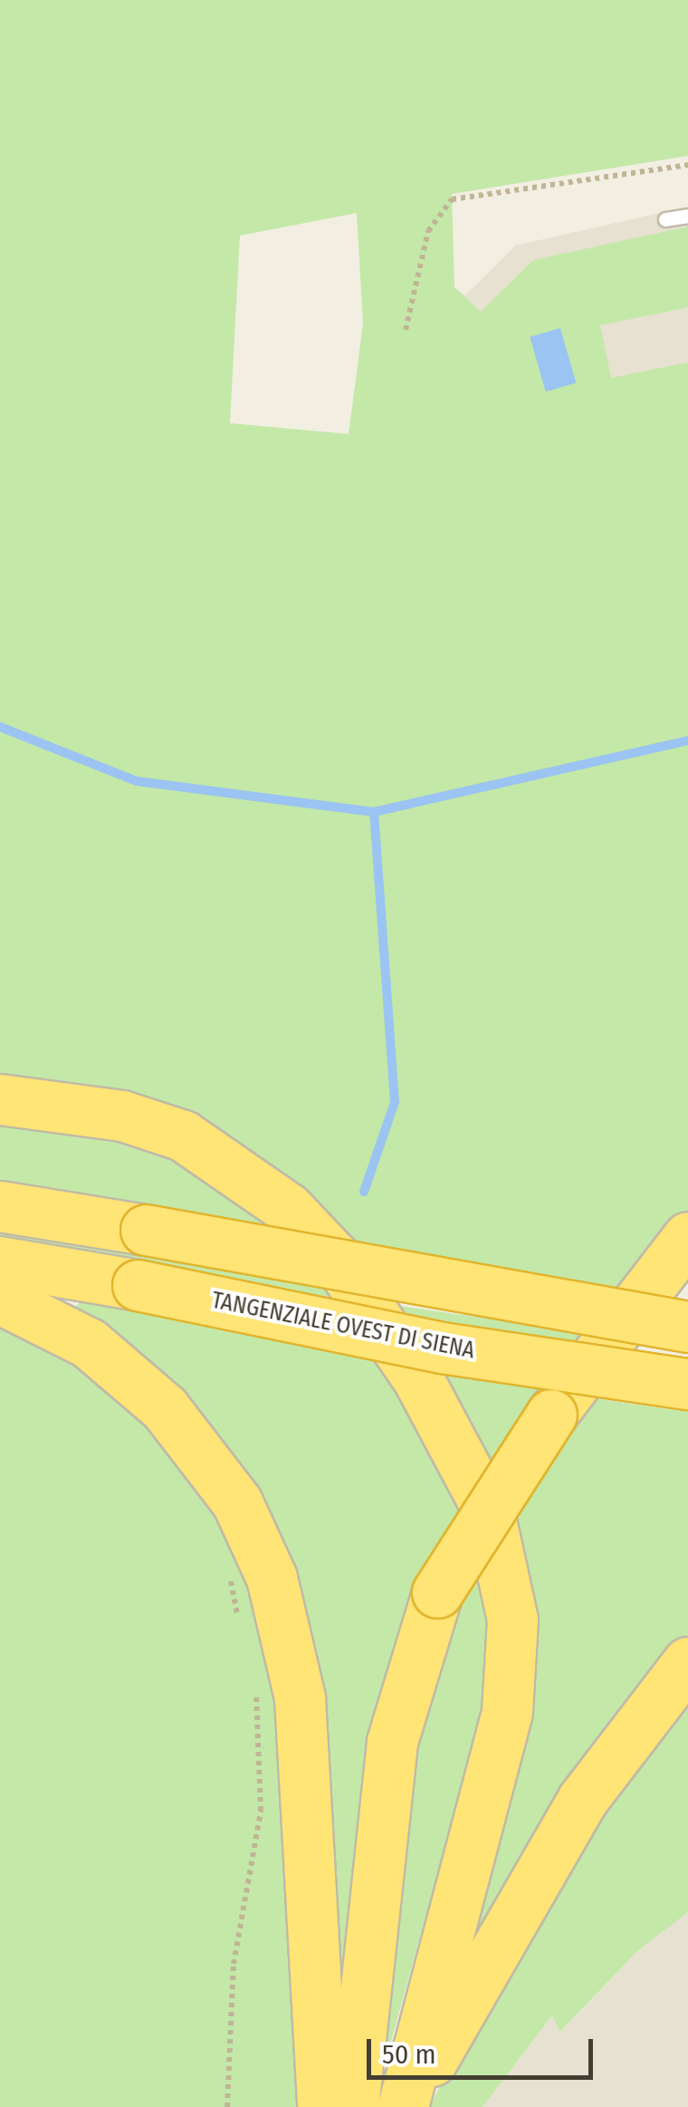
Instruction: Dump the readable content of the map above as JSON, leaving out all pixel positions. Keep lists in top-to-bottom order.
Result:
{
  "streets": {
    "highway": ["TANGENZIALE OVEST DI SIENA"]
  },
  "scale_bar": "50 m"
}
